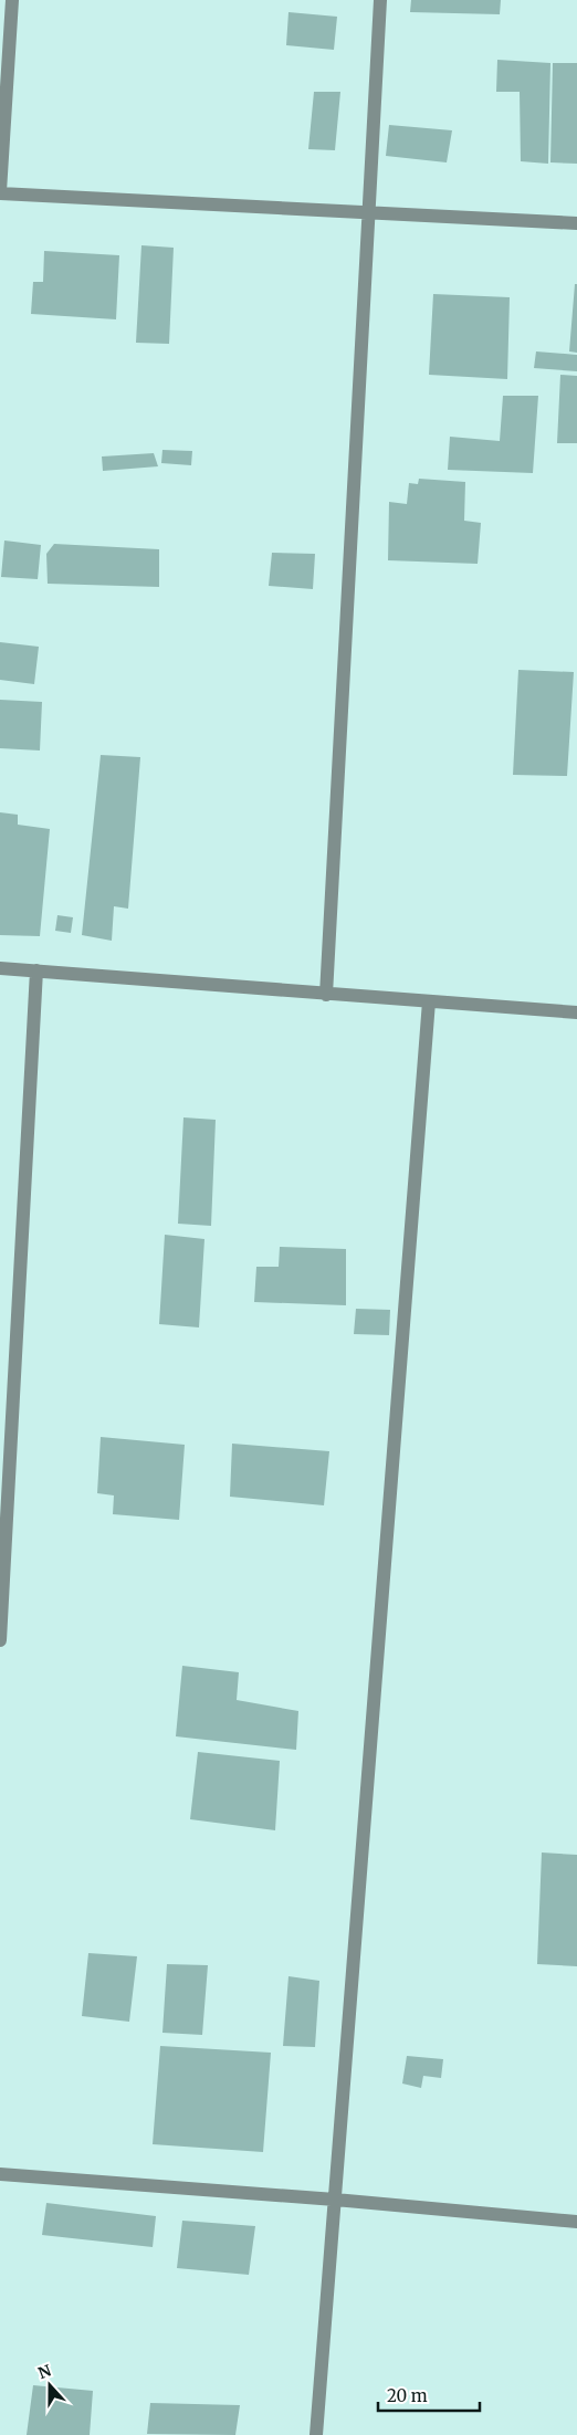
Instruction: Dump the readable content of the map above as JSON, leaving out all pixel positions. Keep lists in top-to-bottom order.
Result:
{
  "scale_bar": "20 m",
  "north": "top"
}
